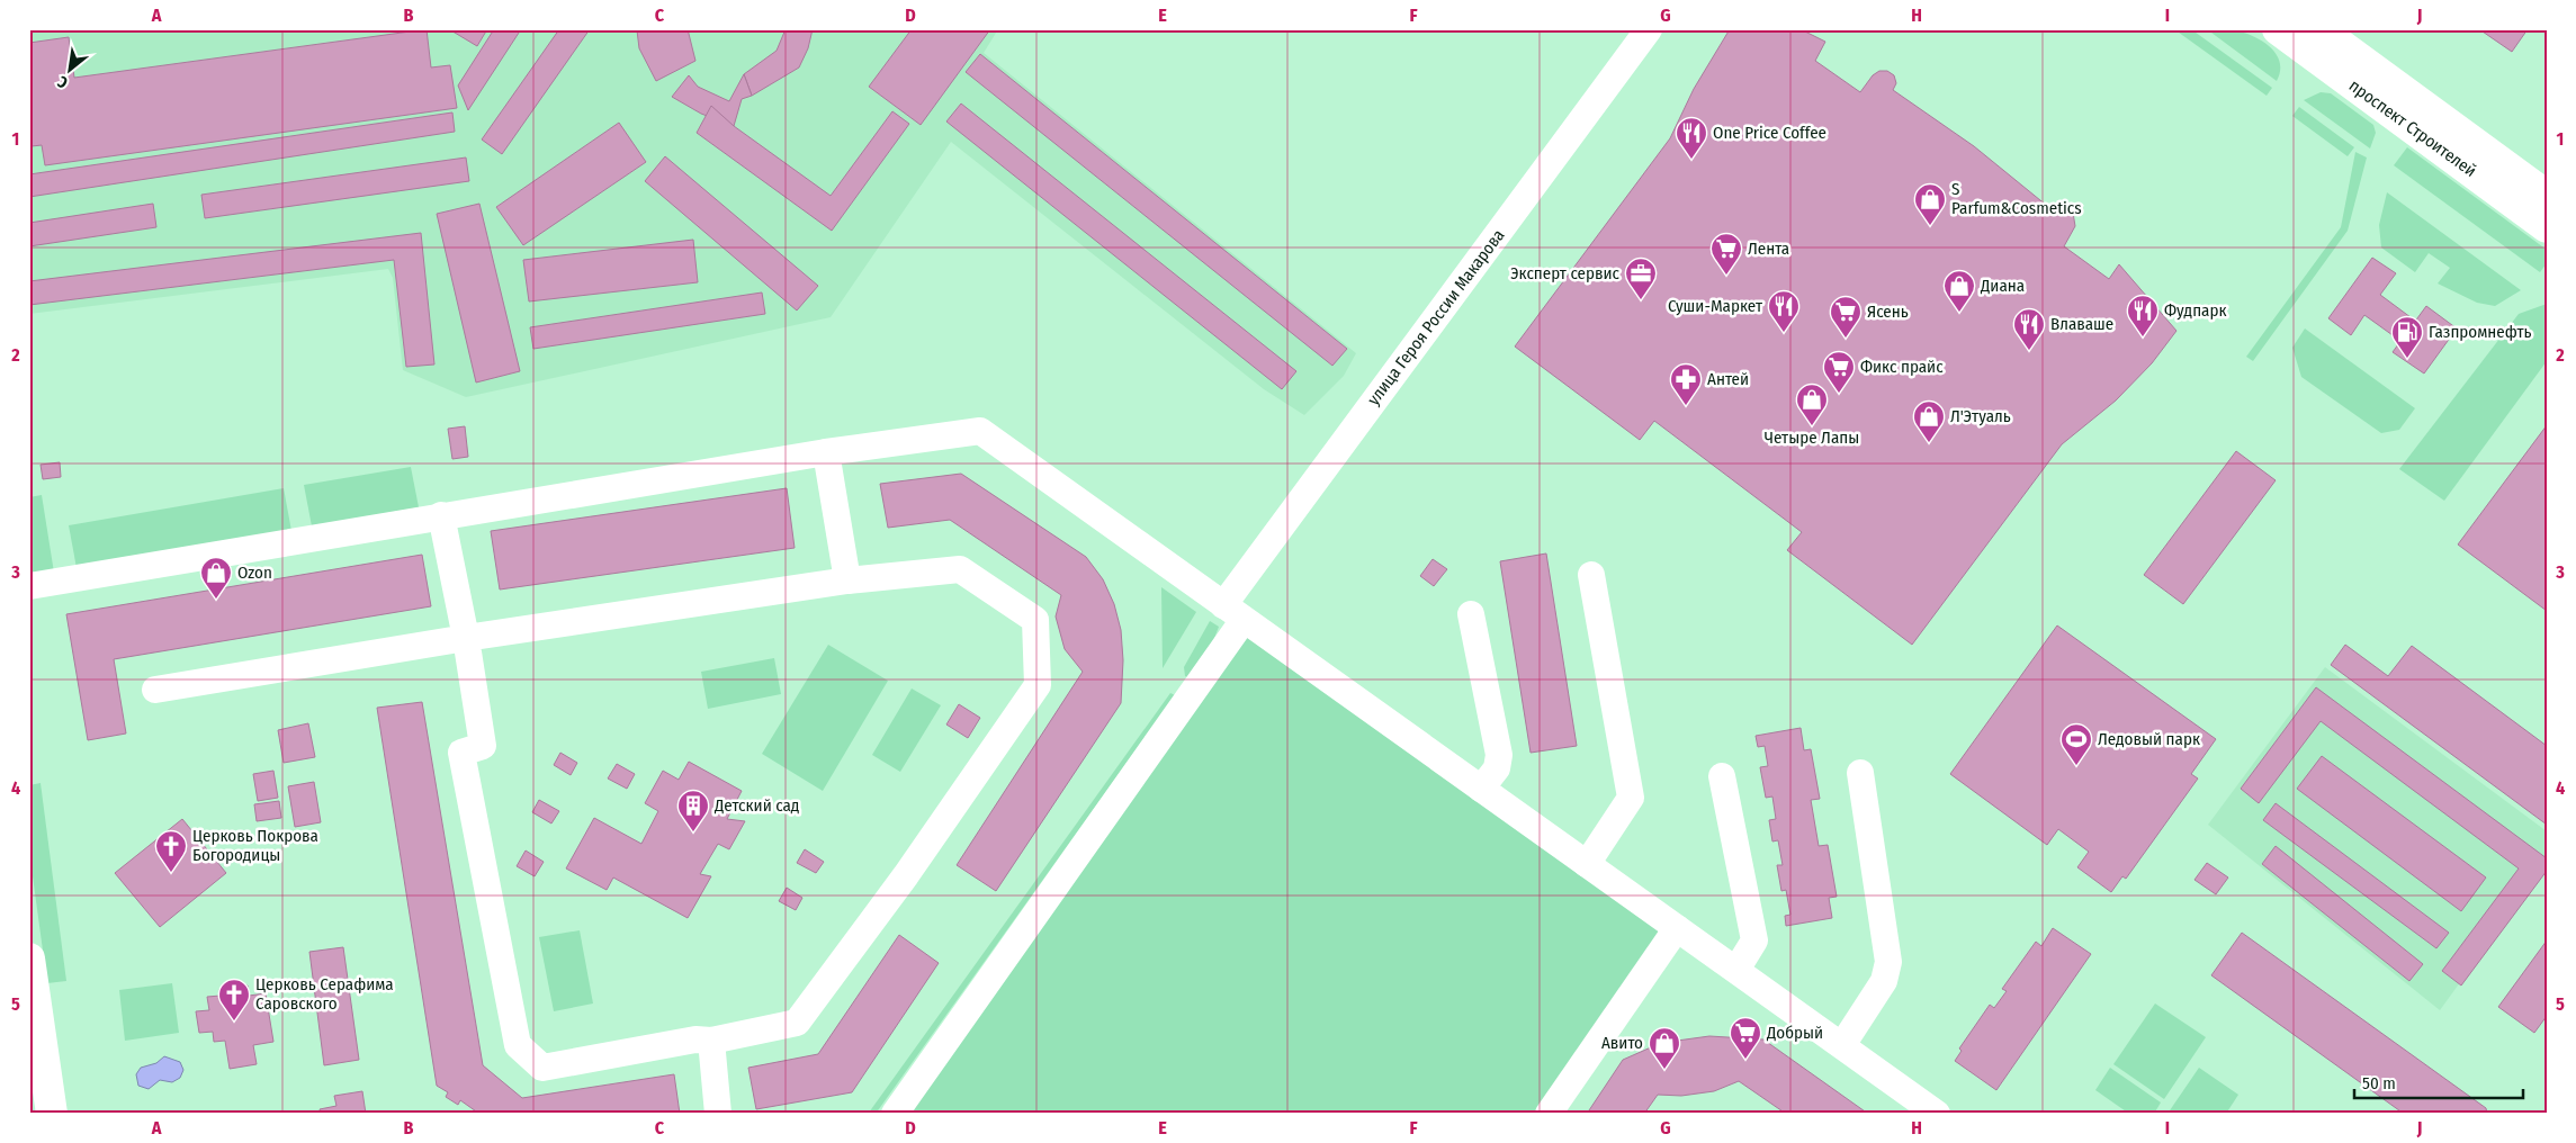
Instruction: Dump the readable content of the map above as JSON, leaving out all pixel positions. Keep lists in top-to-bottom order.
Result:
{
  "streets": {
    "main road": ["проспект Строителей"],
    "street": ["улица Героя России Макарова"]
  },
  "places": {
    "restaurant": [
      "One Price Coffee",
      "Суши-Маркет",
      "Фудпарк",
      "Влаваше"
    ],
    "shop": [
      "S Parfum&Cosmetics",
      "Диана",
      "Четыре Лапы",
      "Л'Этуаль",
      "Ozon",
      "Авито"
    ],
    "supermarket": [
      "Лента",
      "Ясень",
      "Фикс прайс",
      "Добрый"
    ],
    "office": ["Эксперт сервис"],
    "fuel station": ["Газпромнефть"],
    "pharmacy": ["Антей"],
    "sports": ["Ледовый парк"],
    "building": ["Детский сад"],
    "church": ["Церковь Покрова Богородицы", "Церковь Серафима Саровского"]
  },
  "scale_bar": "50 m",
  "north": "bottom left",
  "grid": {
    "columns": [
      "A",
      "B",
      "C",
      "D",
      "E",
      "F",
      "G",
      "H",
      "I",
      "J"
    ],
    "rows": [
      "1",
      "2",
      "3",
      "4",
      "5"
    ]
  }
}
